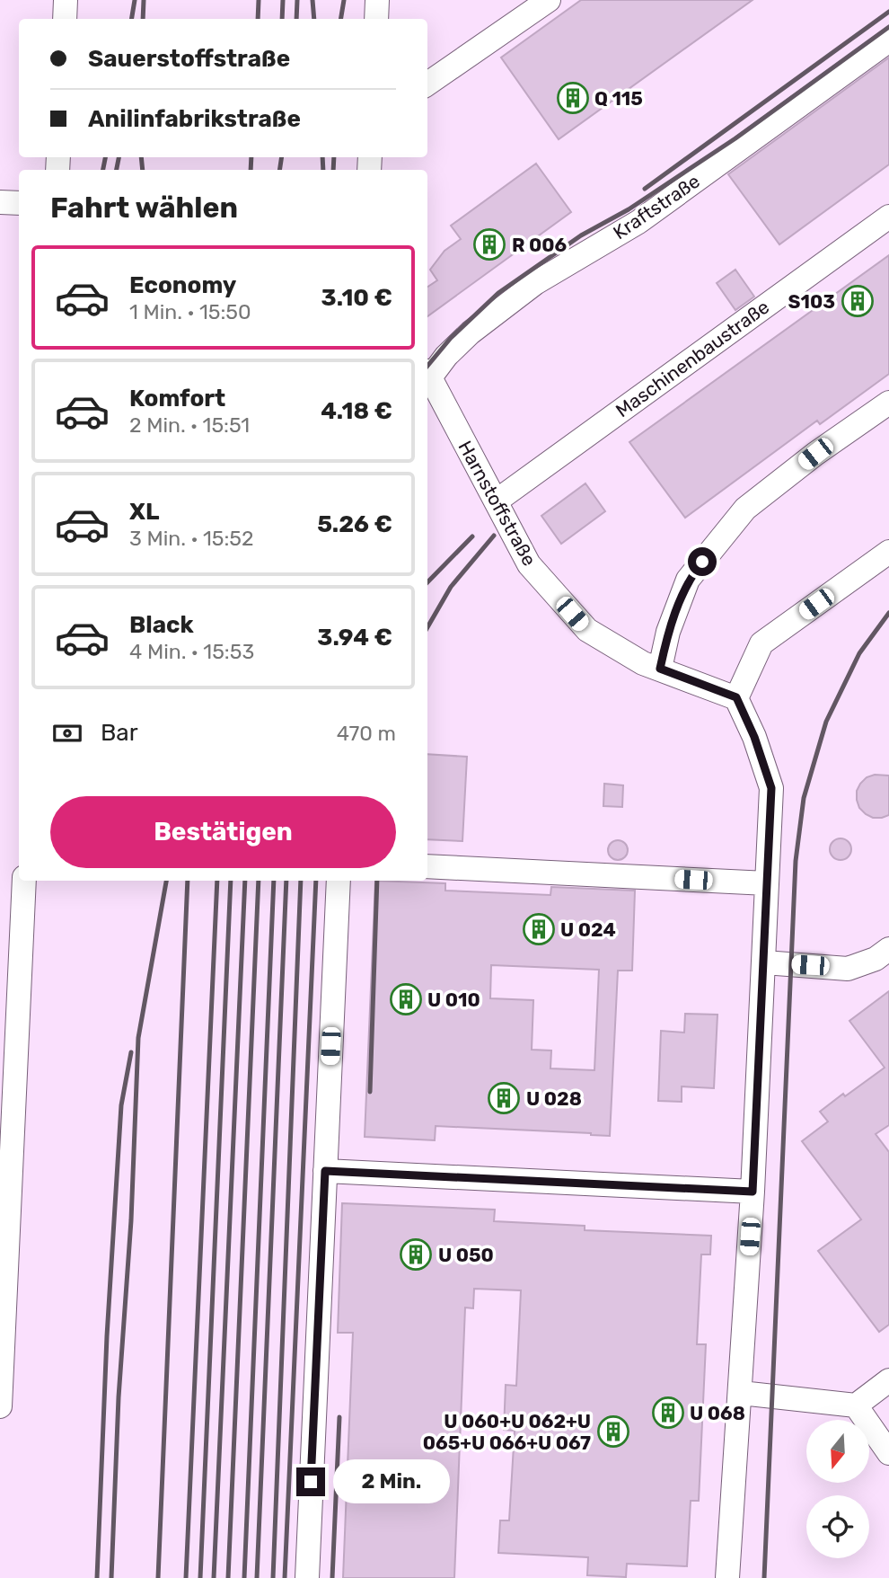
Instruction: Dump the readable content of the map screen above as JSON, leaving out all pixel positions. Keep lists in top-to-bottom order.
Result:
{
  "streets": {
    "street": ["Kraftstraße", "Maschinenbaustraße", "Harnstoffstraße"]
  },
  "crossings": [
    ["Kraftstraße", "Harnstoffstraße"],
    ["Maschinenbaustraße", "Harnstoffstraße"]
  ],
  "places": {
    "building": [
      "Q 115",
      "R 006",
      "S103",
      "U 024",
      "U 010",
      "U 028",
      "U 050",
      "U 068",
      "U 060+U 062+U 065+U 066+U 067"
    ]
  },
  "north": "bottom",
  "page": {
    "banner": ["Sauerstoffstraße", "Anilinfabrikstraße"],
    "heading": "Fahrt wählen",
    "list": [
      {
        "name": "Economy",
        "note": "1 Min. · 15:50",
        "value": "3.10 €"
      },
      {
        "name": "Komfort",
        "note": "2 Min. · 15:51",
        "value": "4.18 €"
      },
      {
        "name": "XL",
        "note": "3 Min. · 15:52",
        "value": "5.26 €"
      },
      {
        "name": "Black",
        "note": "4 Min. · 15:53",
        "value": "3.94 €"
      }
    ],
    "pay": ["Bar", "470 m"],
    "buttons": "Bestätigen",
    "bubble": "2 Min."
  }
}
